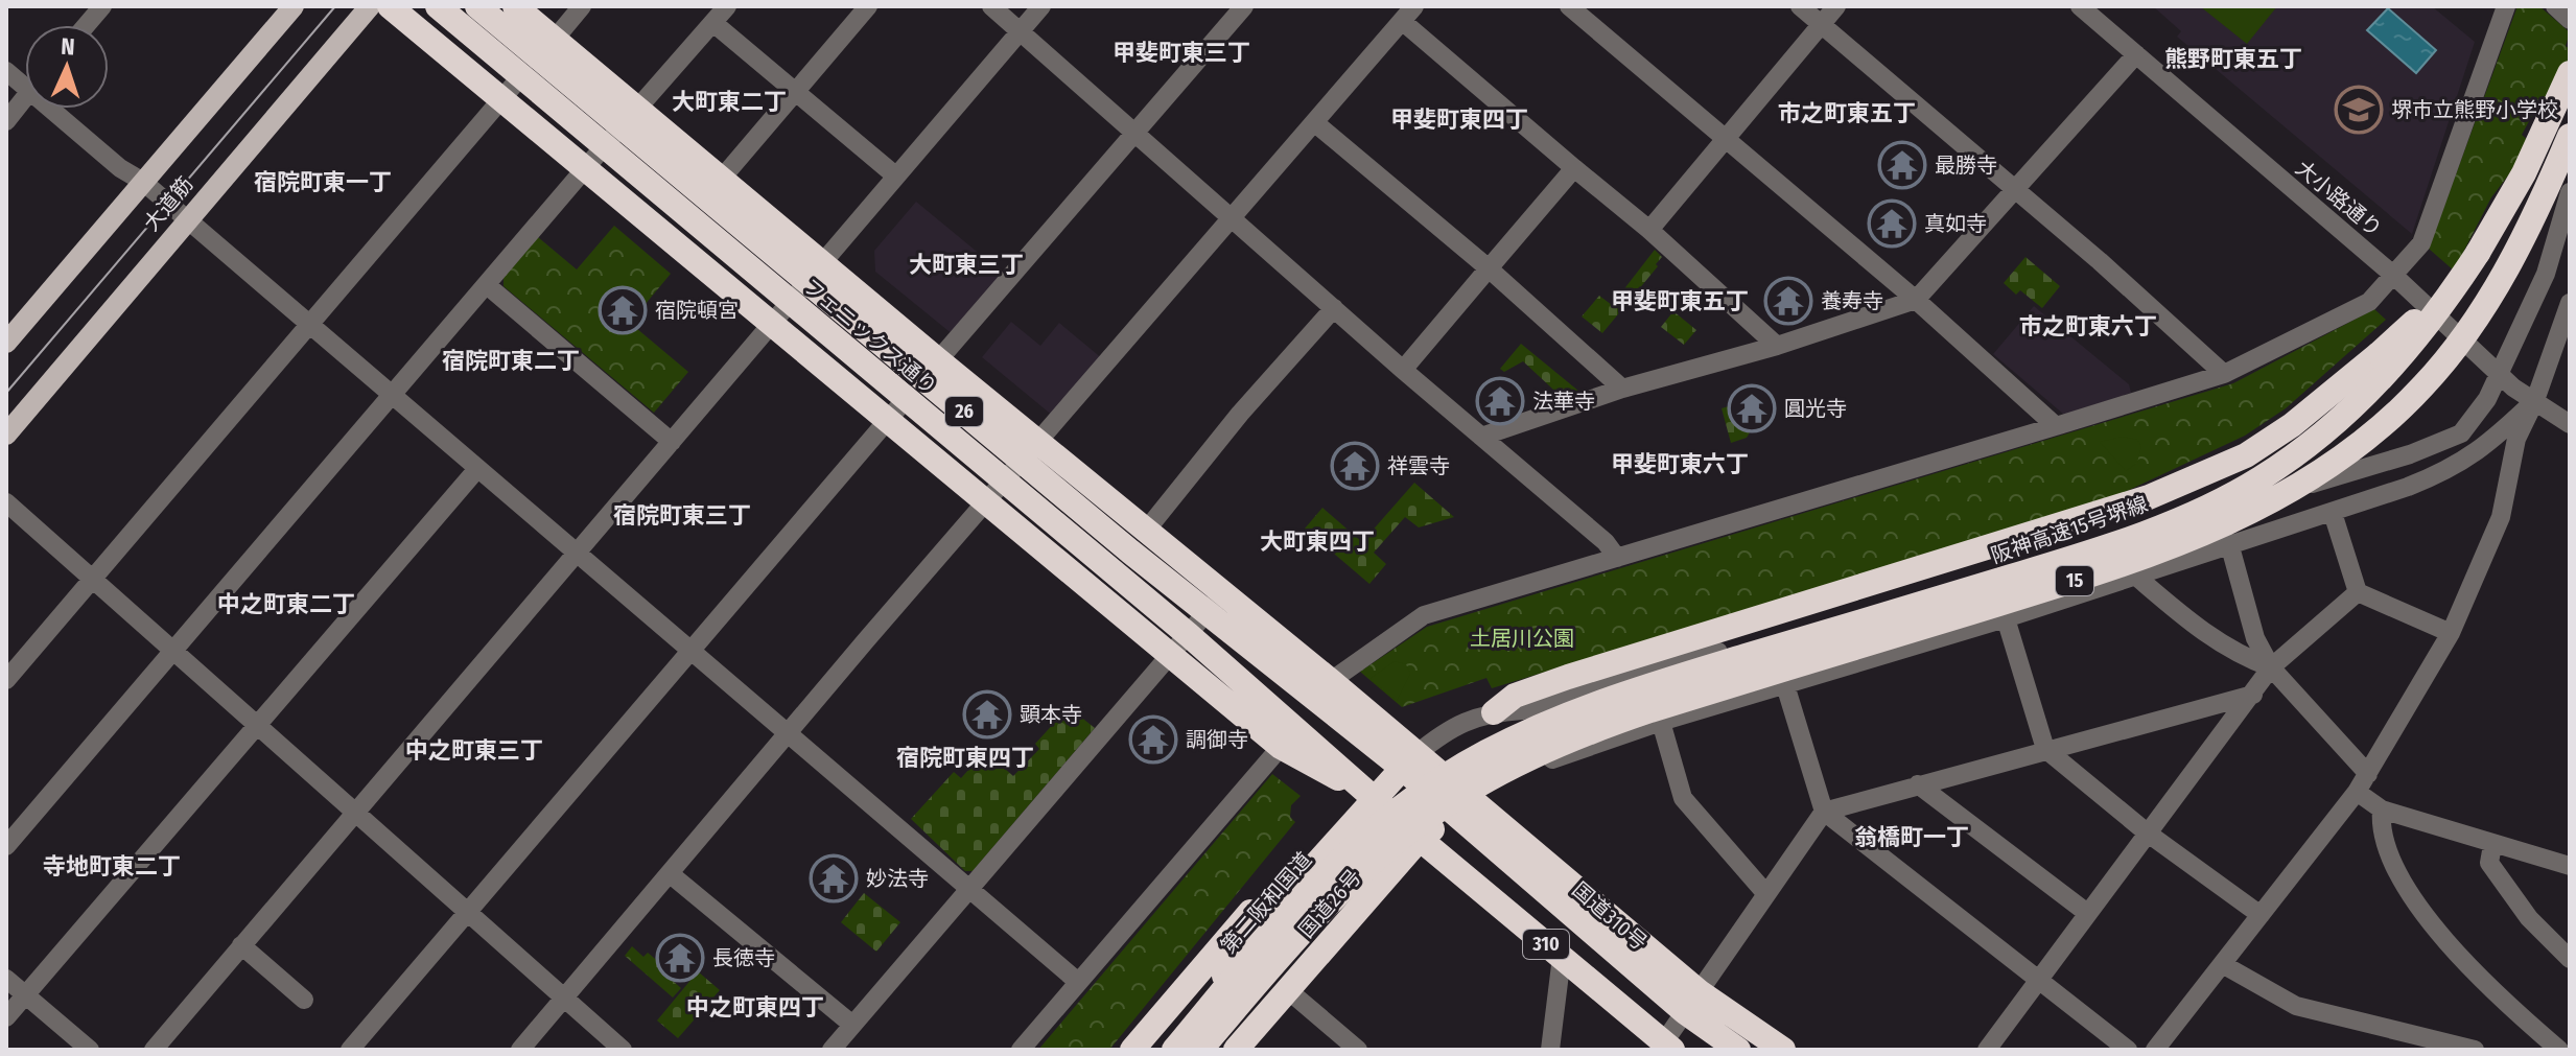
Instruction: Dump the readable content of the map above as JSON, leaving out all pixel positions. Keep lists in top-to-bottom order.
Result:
{
  "streets": {
    "highway": [
      "フェニックス通り",
      "26",
      "阪神高速15号堺線",
      "15",
      "第二阪和国道",
      "国道26号",
      "国道310号",
      "310"
    ],
    "main road": ["大道筋"],
    "street": ["大小路通り"]
  },
  "crossings": [
    ["フェニックス通り", "26"],
    ["フェニックス通り", "国道26号"],
    ["フェニックス通り", "国道310号"],
    ["26", "阪神高速15号堺線"],
    ["26", "15"],
    ["26", "第二阪和国道"],
    ["26", "国道26号"],
    ["26", "310"],
    ["阪神高速15号堺線", "15"],
    ["阪神高速15号堺線", "第二阪和国道"],
    ["阪神高速15号堺線", "国道26号"],
    ["阪神高速15号堺線", "310"],
    ["15", "第二阪和国道"],
    ["15", "国道26号"],
    ["15", "310"],
    ["第二阪和国道", "国道26号"],
    ["第二阪和国道", "310"],
    ["国道26号", "国道310号"],
    ["国道26号", "310"]
  ],
  "districts": [
    "甲斐町東三丁",
    "熊野町東五丁",
    "大町東二丁",
    "市之町東五丁",
    "甲斐町東四丁",
    "宿院町東一丁",
    "大町東三丁",
    "甲斐町東五丁",
    "市之町東六丁",
    "宿院町東二丁",
    "甲斐町東六丁",
    "宿院町東三丁",
    "大町東四丁",
    "中之町東二丁",
    "中之町東三丁",
    "宿院町東四丁",
    "翁橋町一丁",
    "寺地町東二丁",
    "中之町東四丁"
  ],
  "parks": ["土居川公園"],
  "places": {
    "school or university": ["堺市立熊野小学校"],
    "temple": [
      "最勝寺",
      "真如寺",
      "養寿寺",
      "宿院頓宮",
      "法華寺",
      "圓光寺",
      "祥雲寺",
      "顕本寺",
      "調御寺",
      "妙法寺",
      "長徳寺"
    ]
  },
  "north": "top"
}
